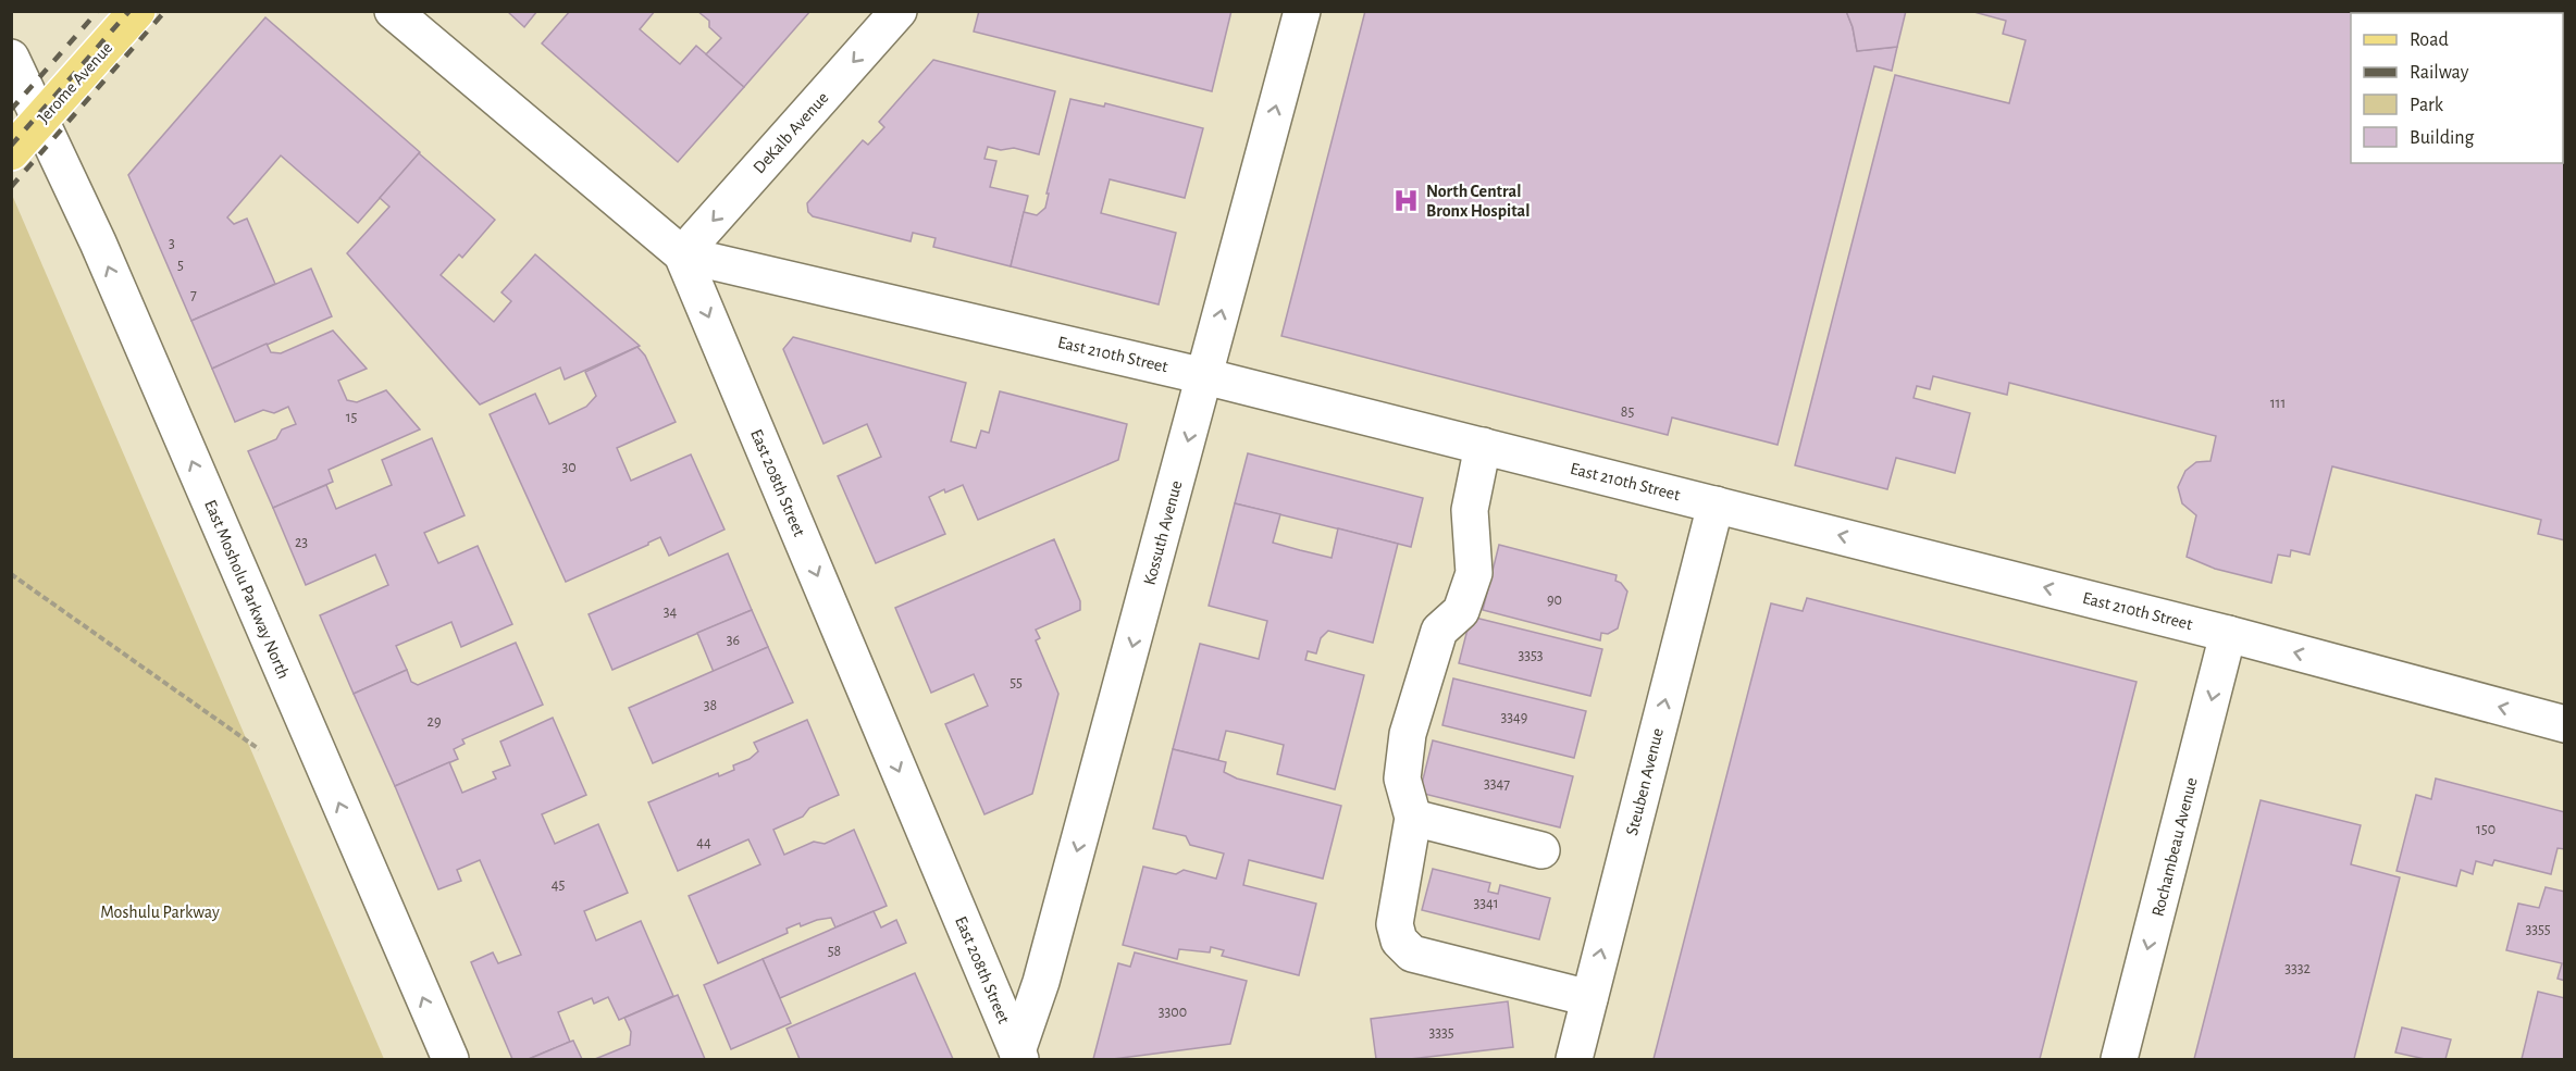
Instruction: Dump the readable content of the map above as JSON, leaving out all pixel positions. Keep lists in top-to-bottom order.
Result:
{
  "streets": {
    "main road": ["Jerome Avenue"],
    "street": [
      "DeKalb Avenue",
      "East 210th Street",
      "East 208th Street",
      "Kossuth Avenue",
      "East Mosholu Parkway North",
      "Steuben Avenue",
      "Rochambeau Avenue"
    ]
  },
  "crossings": [
    ["Jerome Avenue", "East Mosholu Parkway North"],
    ["DeKalb Avenue", "East 210th Street"],
    ["DeKalb Avenue", "East 208th Street"],
    ["East 210th Street", "East 208th Street"],
    ["East 210th Street", "Kossuth Avenue"],
    ["East 210th Street", "Steuben Avenue"],
    ["East 210th Street", "Rochambeau Avenue"],
    ["East 208th Street", "Kossuth Avenue"]
  ],
  "one_way": [
    "DeKalb Avenue",
    "East 210th Street",
    "East 208th Street",
    "East Mosholu Parkway North",
    "Rochambeau Avenue"
  ],
  "parks": ["Moshulu Parkway"],
  "places": {
    "hospital": ["North Central Bronx Hospital"]
  },
  "house_numbers": [
    "3",
    "5",
    "7",
    "111",
    "85",
    "15",
    "30",
    "23",
    "90",
    "34",
    "36",
    "3353",
    "55",
    "38",
    "3349",
    "29",
    "3347",
    "150",
    "44",
    "45",
    "3341",
    "3355",
    "58",
    "3332",
    "3300",
    "3335"
  ],
  "legend": [
    "Road",
    "Railway",
    "Park",
    "Building"
  ]
}
